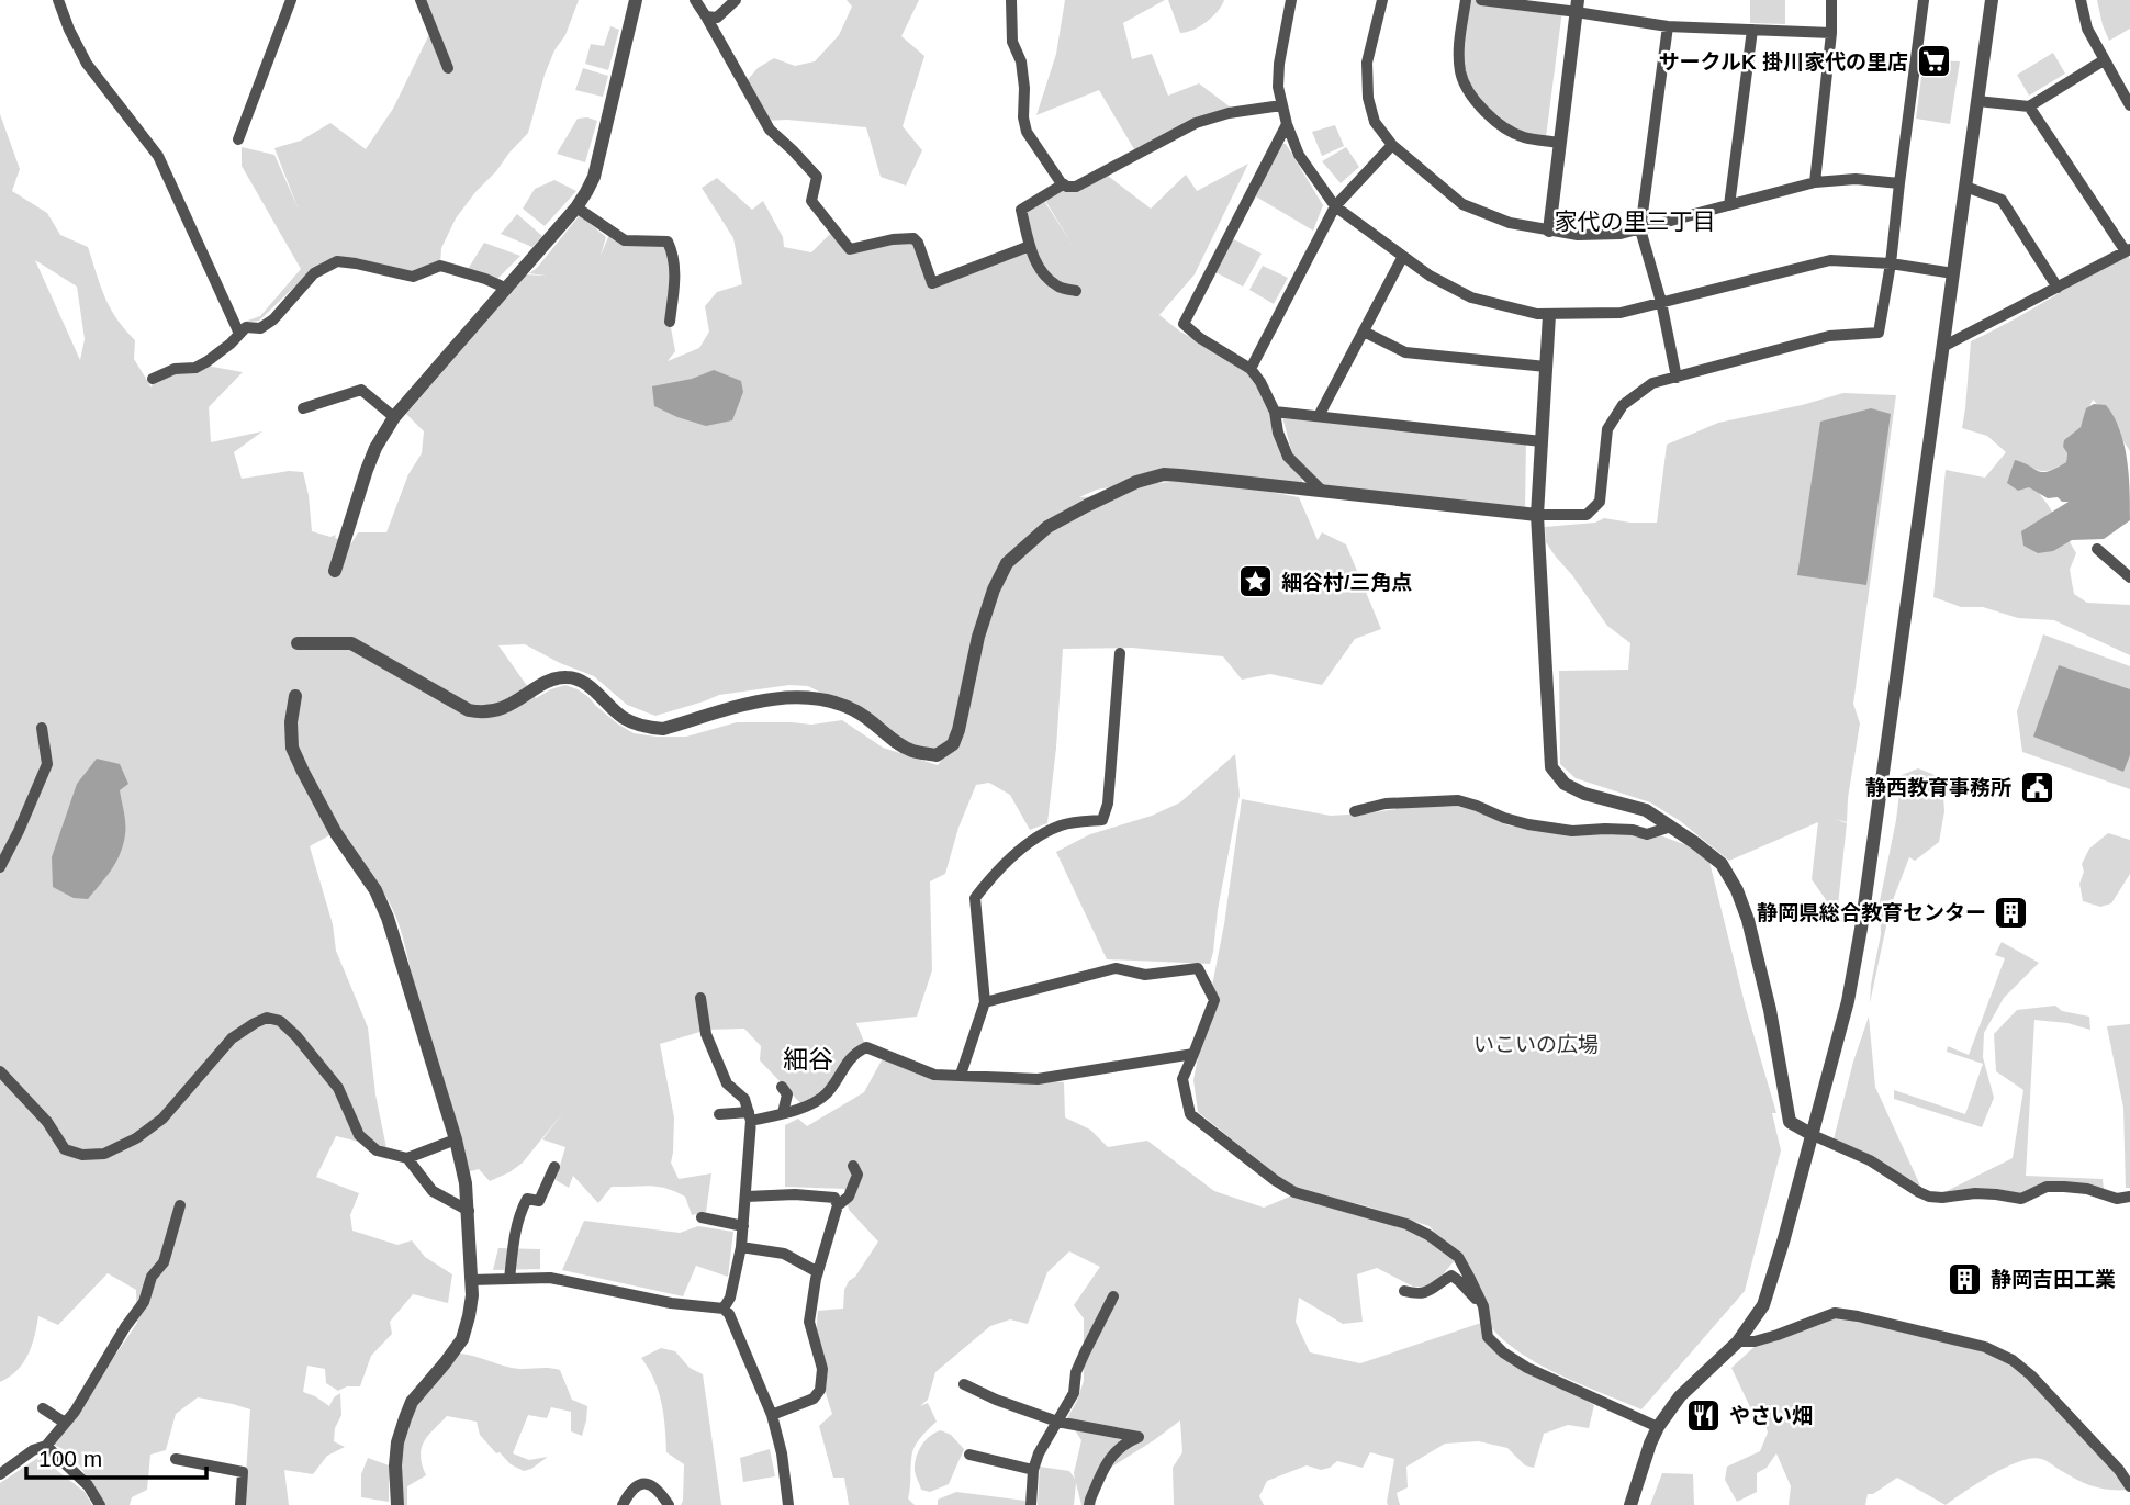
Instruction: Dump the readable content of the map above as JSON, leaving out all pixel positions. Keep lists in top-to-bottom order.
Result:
{
  "districts": ["家代の里三丁目", "細谷"],
  "parks": ["いこいの広場"],
  "places": {
    "supermarket": ["サークルK 掛川家代の里店"],
    "place": ["細谷村/三角点"],
    "public building": ["静西教育事務所"],
    "building": ["静岡県総合教育センター", "静岡吉田工業"],
    "restaurant": ["やさい畑"]
  },
  "scale_bar": "100 m"
}
